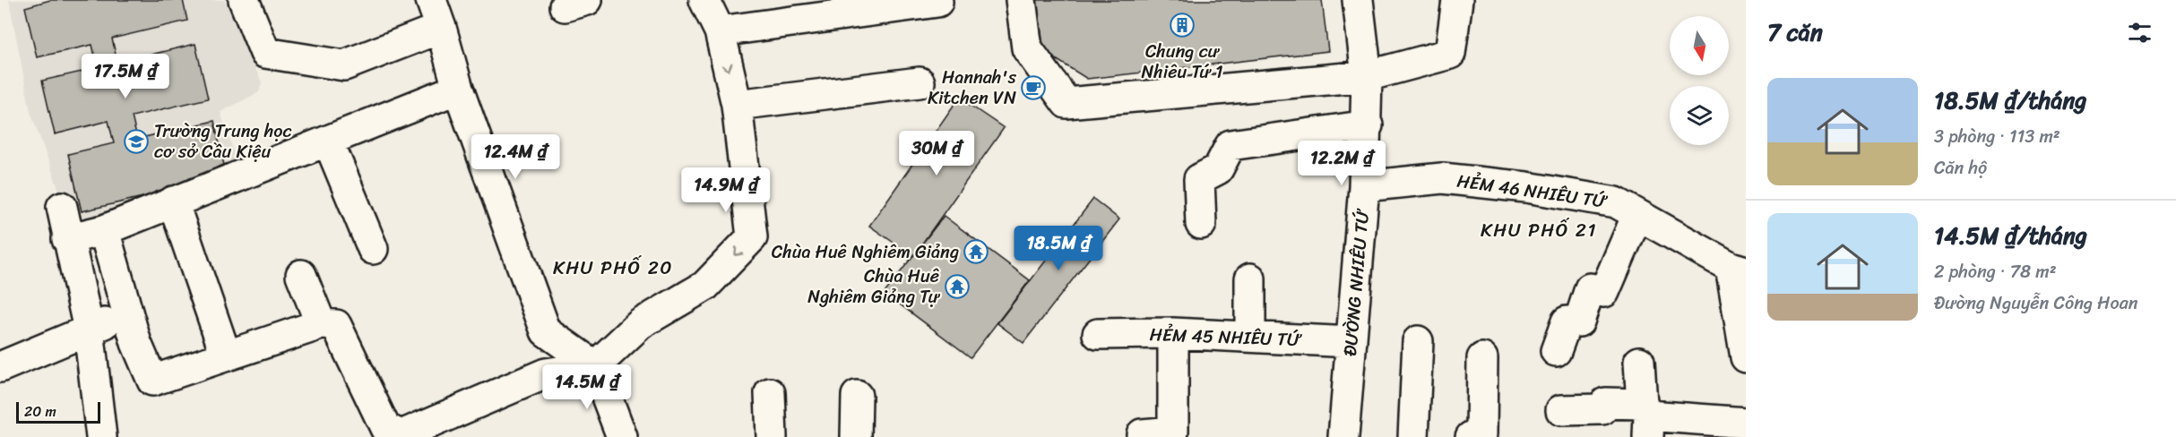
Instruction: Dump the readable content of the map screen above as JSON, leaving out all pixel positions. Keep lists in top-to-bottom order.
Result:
{
  "streets": {
    "street": ["HẺM 46 NHIÊU TỨ", "ĐƯỜNG NHIÊU TỨ", "HẺM 45 NHIÊU TỨ"]
  },
  "crossings": [
    ["HẺM 46 NHIÊU TỨ", "ĐƯỜNG NHIÊU TỨ"],
    ["ĐƯỜNG NHIÊU TỨ", "HẺM 45 NHIÊU TỨ"]
  ],
  "districts": ["KHU PHỐ 21", "KHU PHỐ 20"],
  "places": {
    "building": ["Chung cư Nhiêu Tứ 1"],
    "cafe": ["Hannah's Kitchen VN"],
    "school or university": ["Trường Trung học cơ sở Cầu Kiệu"],
    "temple": ["Chùa Huê Nghiêm Giảng", "Chùa Huê Nghiêm Giảng Tự"]
  },
  "scale_bar": "20 m",
  "north": "bottom",
  "page": {
    "heading": "7 căn",
    "price": [
      "17.5M ₫",
      "30M ₫",
      "12.4M ₫",
      "12.2M ₫",
      "14.9M ₫",
      "18.5M ₫",
      "14.5M ₫"
    ],
    "list": [
      {
        "name": "18.5M ₫/tháng",
        "note": "3 phòng · 113 m² · Căn hộ"
      },
      {
        "name": "14.5M ₫/tháng",
        "note": "2 phòng · 78 m² · Đường Nguyễn Công Hoan"
      }
    ],
    "scale": "20 m"
  }
}
